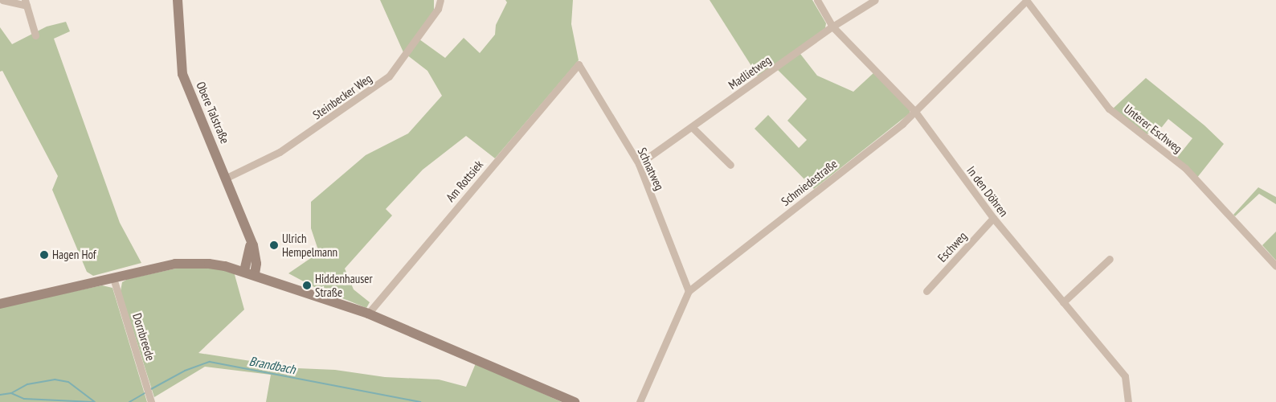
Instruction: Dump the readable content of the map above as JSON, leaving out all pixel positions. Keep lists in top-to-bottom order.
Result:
{
  "streets": {
    "main road": ["Obere Talstraße"],
    "street": [
      "Madlietweg",
      "Steinbecker Weg",
      "Unterer Eschweg",
      "Schnatweg",
      "Am Rottsiek",
      "Schmiedestraße",
      "In den Döhren",
      "Eschweg",
      "Dornbreede"
    ]
  },
  "crossings": [
    ["Madlietweg", "Schnatweg"],
    ["Madlietweg", "In den Döhren"],
    ["Steinbecker Weg", "Obere Talstraße"],
    ["Unterer Eschweg", "Schmiedestraße"],
    ["Schnatweg", "Am Rottsiek"],
    ["Schnatweg", "Schmiedestraße"],
    ["Schmiedestraße", "In den Döhren"],
    ["In den Döhren", "Eschweg"]
  ],
  "water": ["Brandbach"],
  "places": ["Ulrich Hempelmann", "Hagen Hof", "Hiddenhauser Straße"]
}
